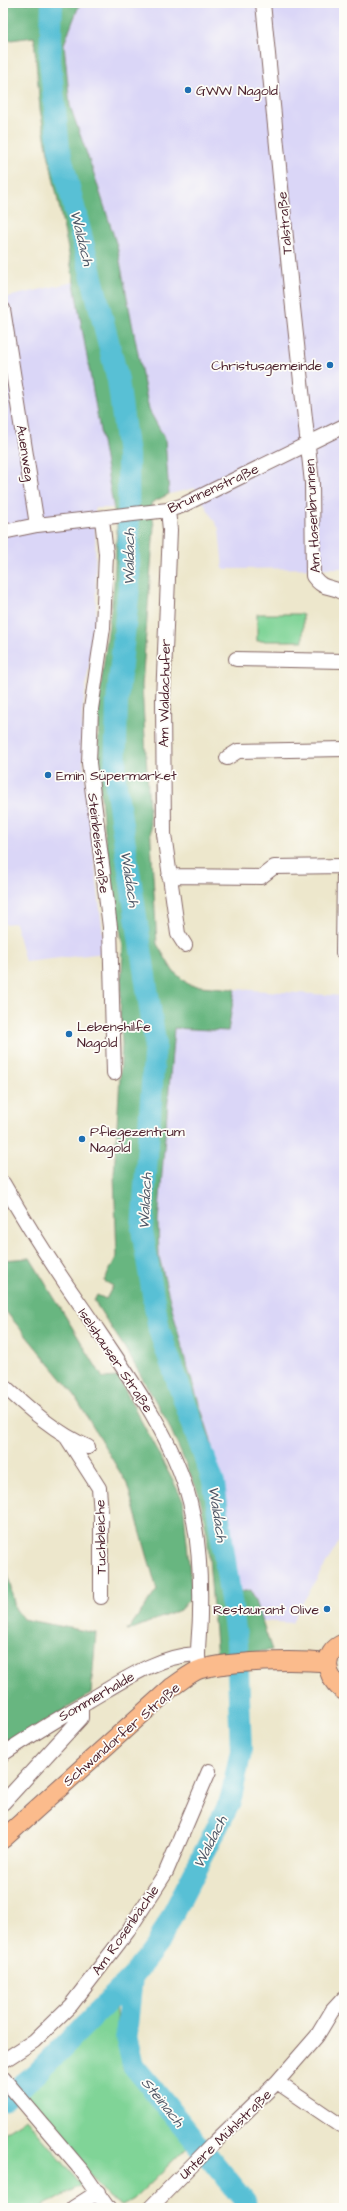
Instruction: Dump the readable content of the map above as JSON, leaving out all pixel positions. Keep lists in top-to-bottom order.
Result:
{
  "streets": {
    "main road": ["Schwandorfer Straße"],
    "street": [
      "Talstraße",
      "Auenweg",
      "Brunnenstraße",
      "Am Hasenbrunnen",
      "Am Waldachufer",
      "Steinbeisstraße",
      "Iselshauser Straße",
      "Tuchbleiche",
      "Sommerhalde",
      "Am Rosenbächle",
      "Untere Mühlstraße"
    ]
  },
  "crossings": [
    ["Talstraße", "Brunnenstraße"],
    ["Talstraße", "Am Hasenbrunnen"],
    ["Auenweg", "Brunnenstraße"],
    ["Brunnenstraße", "Am Hasenbrunnen"],
    ["Brunnenstraße", "Am Waldachufer"],
    ["Brunnenstraße", "Steinbeisstraße"],
    ["Iselshauser Straße", "Sommerhalde"],
    ["Iselshauser Straße", "Schwandorfer Straße"],
    ["Sommerhalde", "Schwandorfer Straße"]
  ],
  "water": ["Waldach", "Steinach"],
  "places": [
    "GWW Nagold",
    "Christusgemeinde",
    "Emin Süpermarket",
    "Lebenshilfe Nagold",
    "Pflegezentrum Nagold",
    "Restaurant Olive"
  ]
}
